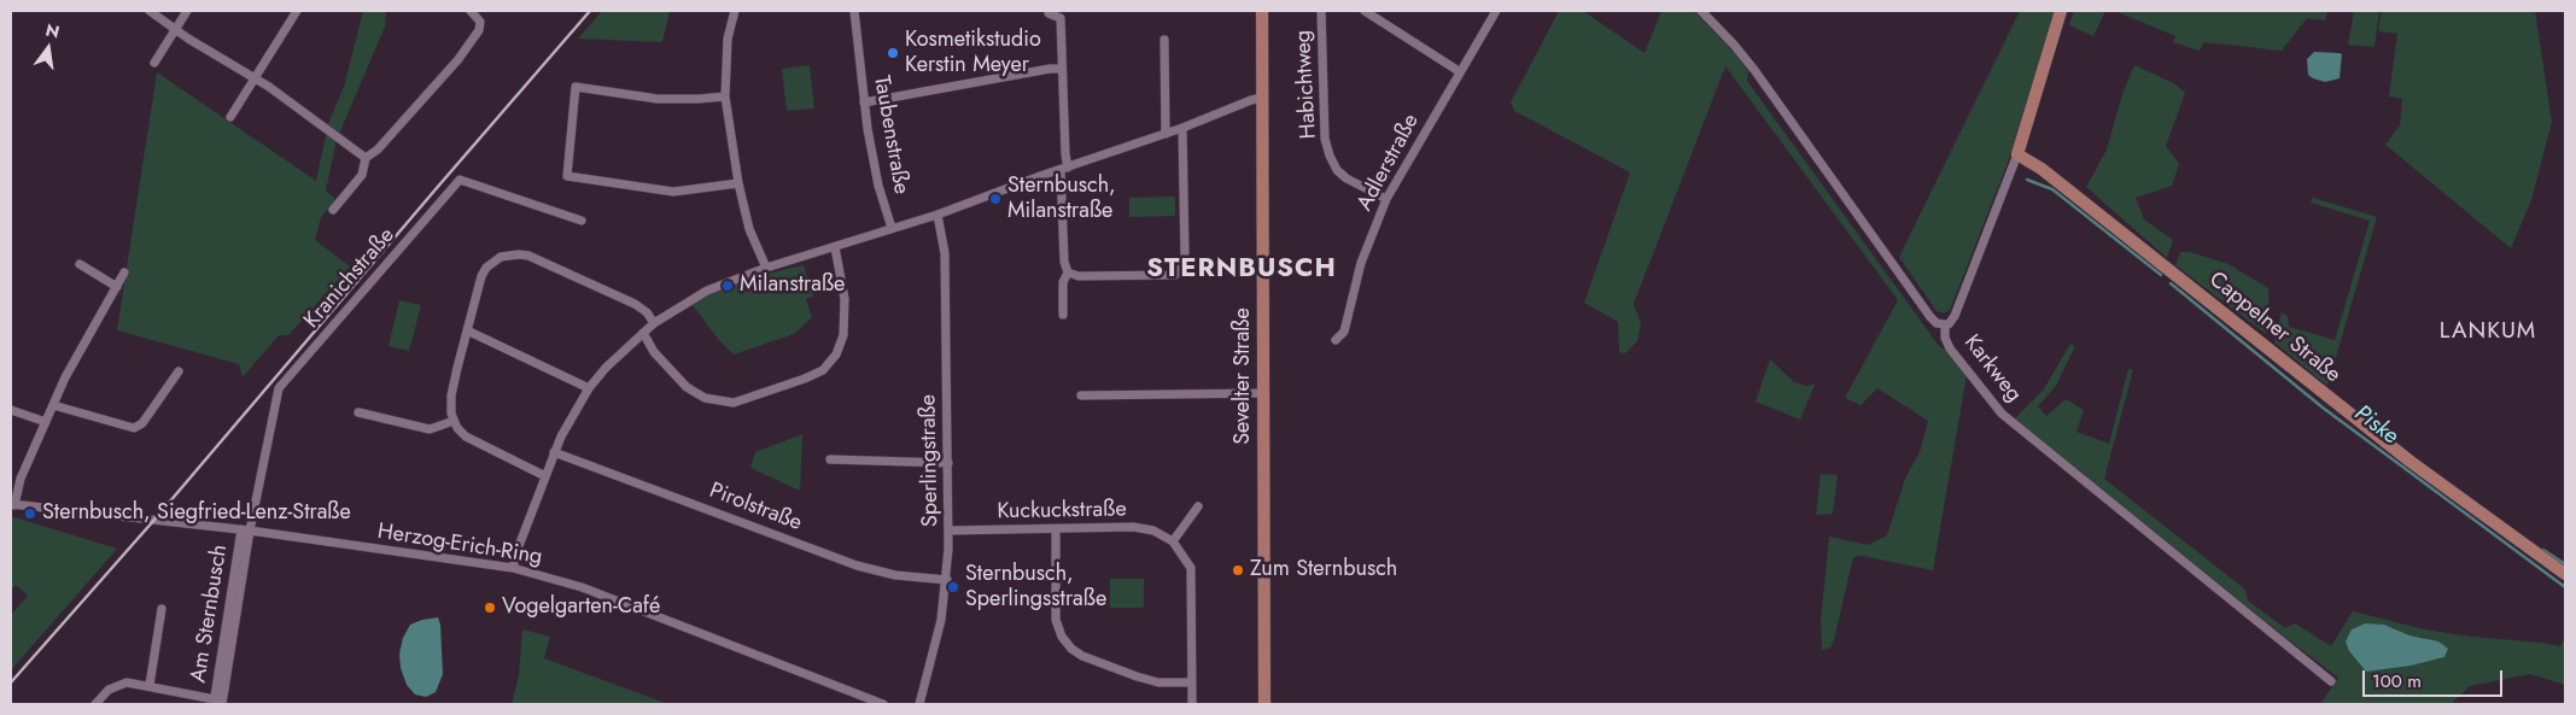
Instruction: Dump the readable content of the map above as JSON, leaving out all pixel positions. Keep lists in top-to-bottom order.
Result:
{
  "streets": {
    "street": [
      "Habichtweg",
      "Taubenstraße",
      "Adlerstraße",
      "Kranichstraße",
      "Cappelner Straße",
      "Karkweg",
      "Sevelter Straße",
      "Sperlingstraße",
      "Pirolstraße",
      "Kuckuckstraße",
      "Herzog-Erich-Ring",
      "Am Sternbusch"
    ]
  },
  "crossings": [
    ["Habichtweg", "Adlerstraße"],
    ["Kranichstraße", "Herzog-Erich-Ring"],
    ["Kranichstraße", "Am Sternbusch"],
    ["Sperlingstraße", "Pirolstraße"],
    ["Sperlingstraße", "Kuckuckstraße"],
    ["Herzog-Erich-Ring", "Am Sternbusch"]
  ],
  "districts": ["STERNBUSCH", "LANKUM"],
  "water": ["Piske"],
  "places": [
    "Kosmetikstudio Kerstin Meyer",
    "Sternbusch, Milanstraße",
    "Milanstraße",
    "Sternbusch, Siegfried-Lenz-Straße",
    "Zum Sternbusch",
    "Sternbusch, Sperlingsstraße",
    "Vogelgarten-Café"
  ],
  "scale_bar": "100 m",
  "north": "top"
}
